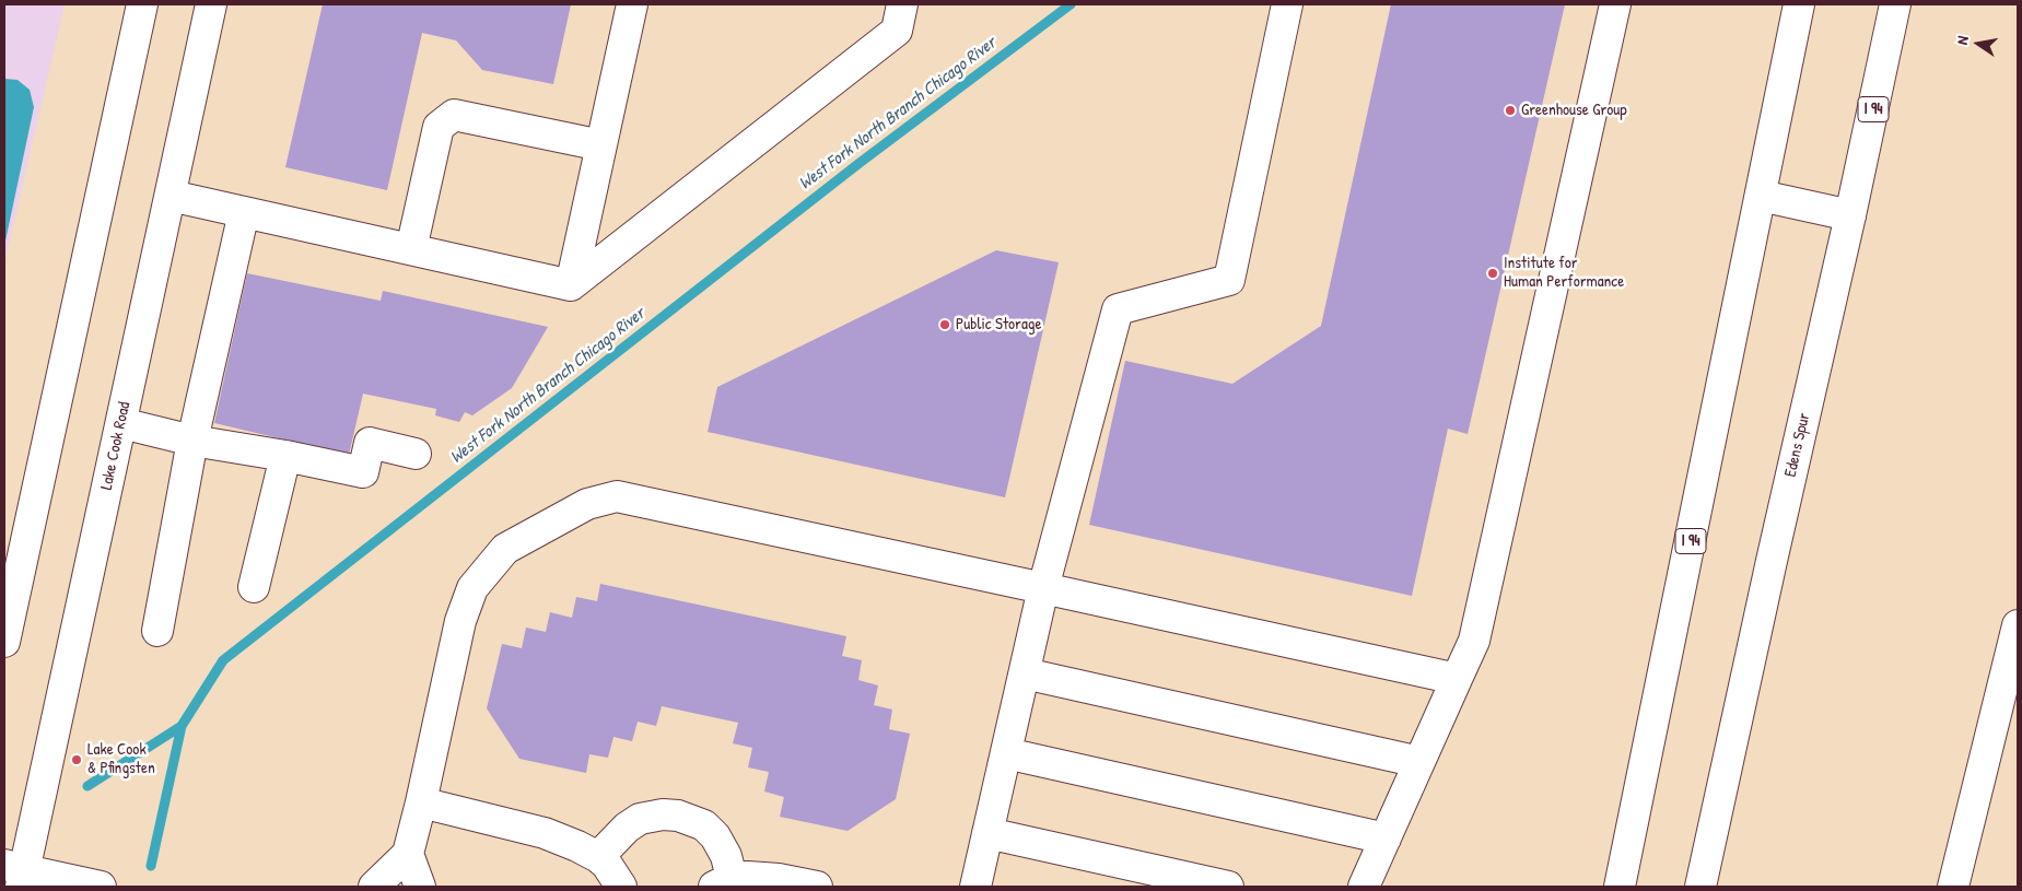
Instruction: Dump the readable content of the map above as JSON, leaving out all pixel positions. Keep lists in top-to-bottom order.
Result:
{
  "streets": {
    "main road": ["I 94", "Edens Spur", "Lake Cook Road"]
  },
  "water": ["West Fork North Branch Chicago River"],
  "places": [
    "Greenhouse Group",
    "Institute for Human Performance",
    "Public Storage",
    "Lake Cook & Pfingsten"
  ],
  "north": "left"
}
